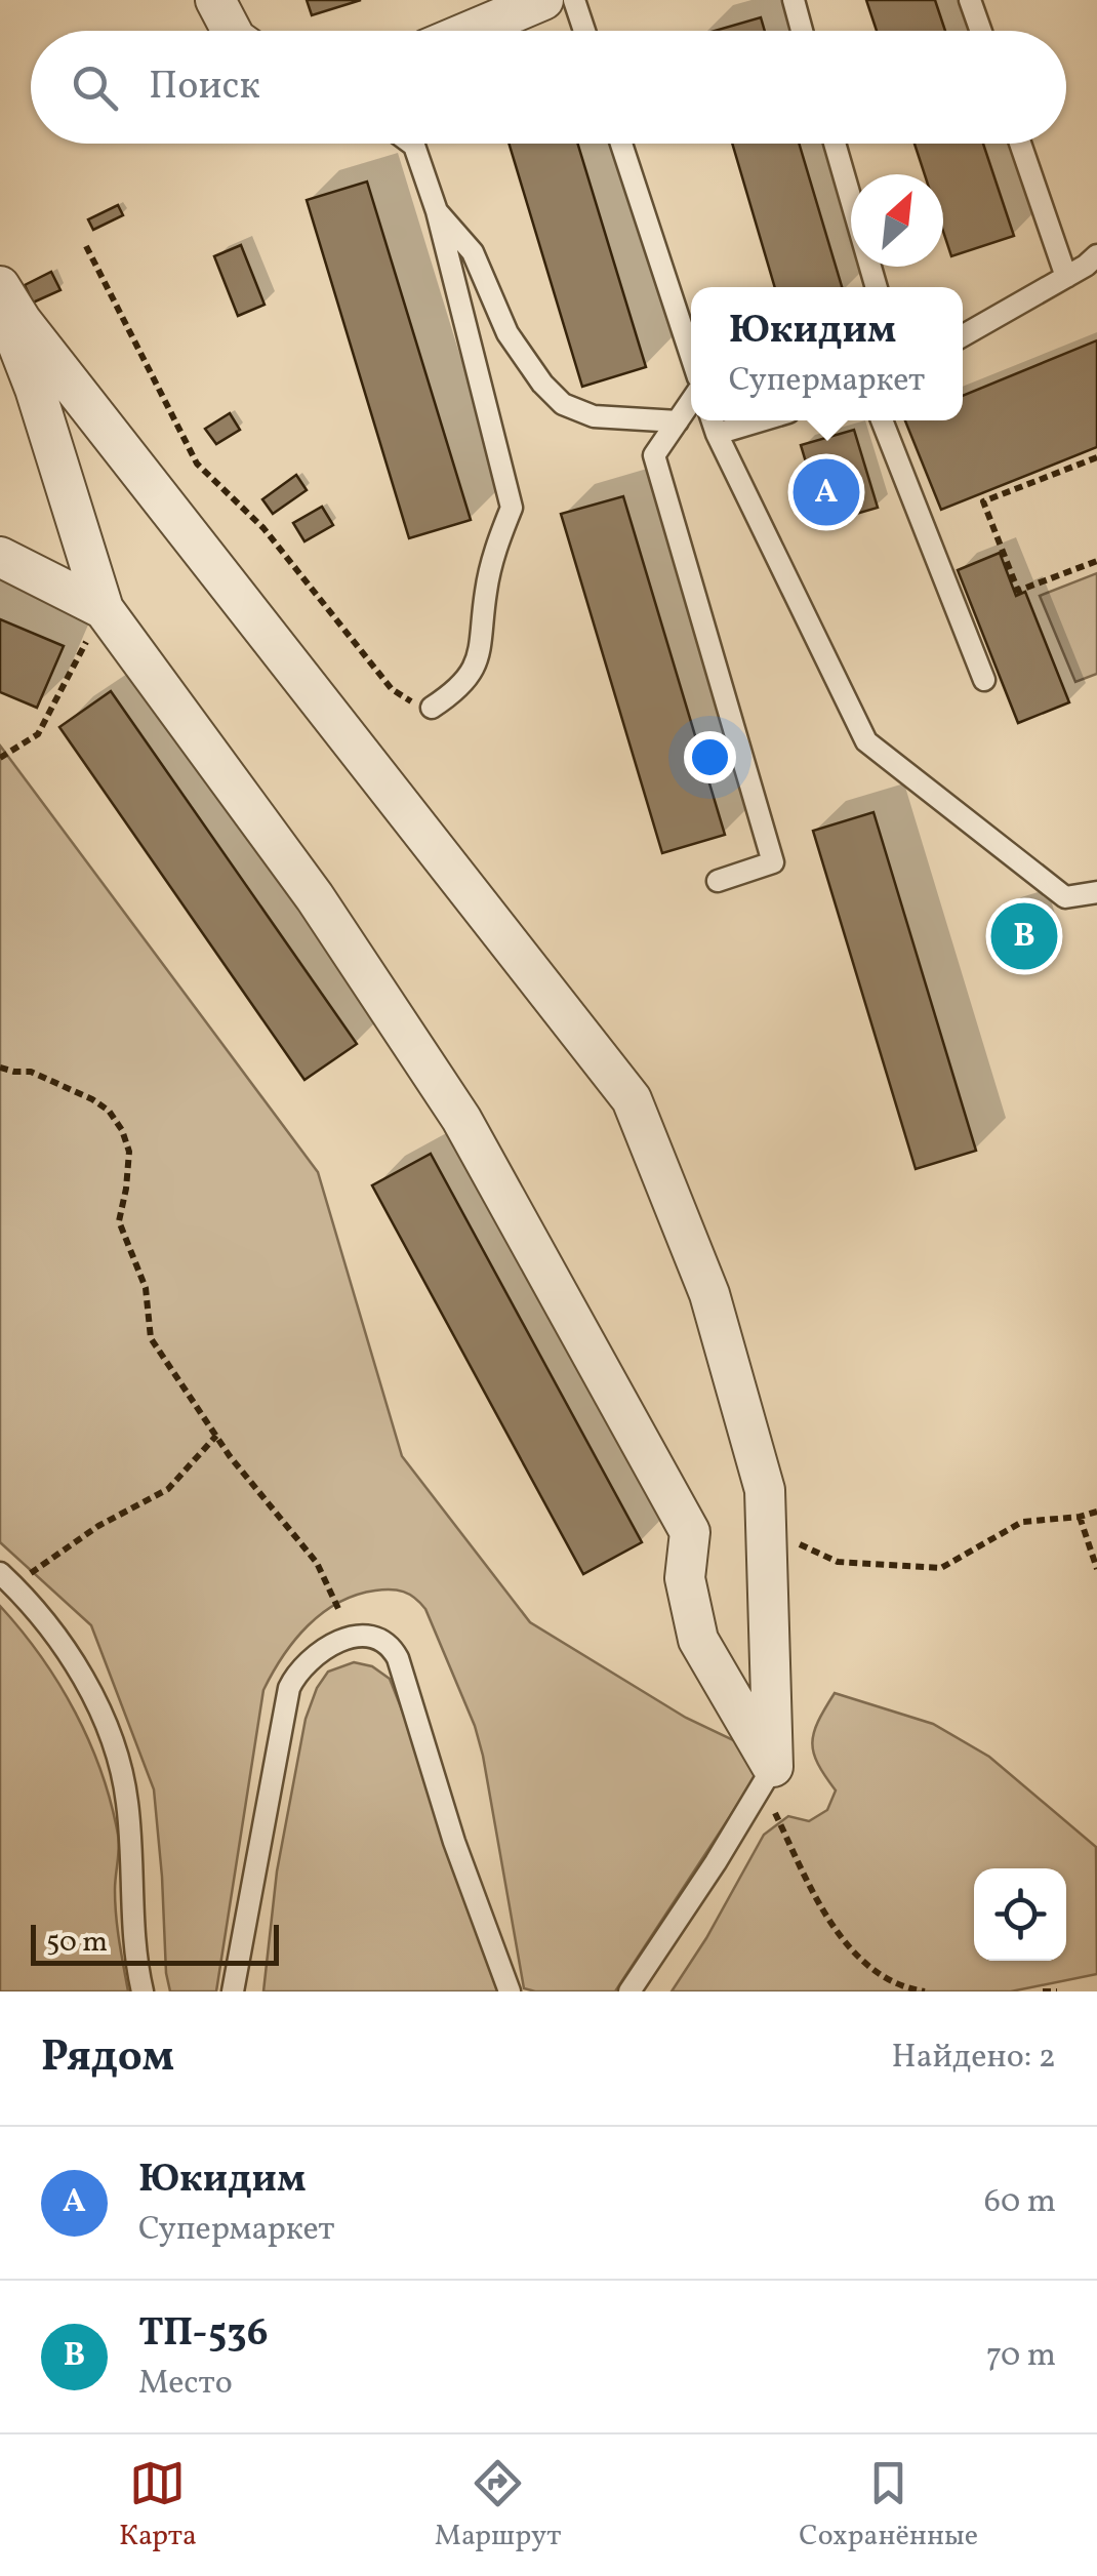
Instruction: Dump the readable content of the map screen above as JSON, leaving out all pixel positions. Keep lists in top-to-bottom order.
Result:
{
  "scale_bar": "50 m",
  "north": "top right",
  "page": {
    "search": "Поиск",
    "popup": ["Юкидим", "Супермаркет"],
    "pins": ["A", "B"],
    "scale": "50 m",
    "heading": ["Рядом", "Найдено: 2"],
    "list": [
      {
        "mark": "A",
        "name": "Юкидим",
        "note": "Супермаркет",
        "value": "60 m"
      },
      {
        "mark": "B",
        "name": "ТП-536",
        "note": "Место",
        "value": "70 m"
      }
    ],
    "nav": ["Карта", "Маршрут", "Сохранённые"]
  }
}
